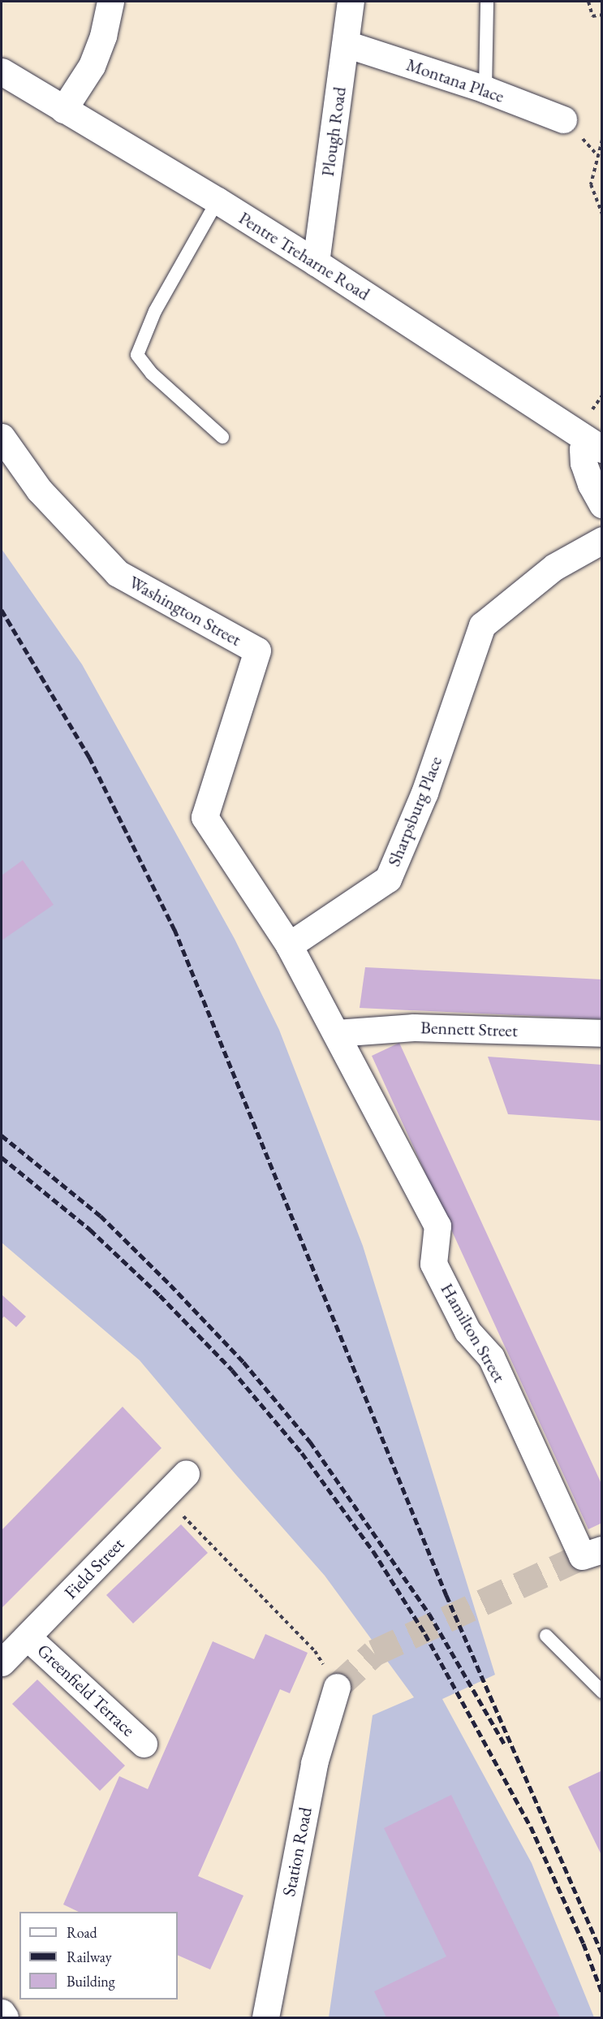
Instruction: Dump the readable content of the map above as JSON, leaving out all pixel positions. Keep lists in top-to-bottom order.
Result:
{
  "streets": {
    "street": [
      "Montana Place",
      "Plough Road",
      "Pentre Treharne Road",
      "Washington Street",
      "Sharpsburg Place",
      "Bennett Street",
      "Hamilton Street",
      "Field Street",
      "Greenfield Terrace",
      "Station Road"
    ]
  },
  "crossings": [
    ["Montana Place", "Plough Road"],
    ["Plough Road", "Pentre Treharne Road"],
    ["Washington Street", "Sharpsburg Place"],
    ["Washington Street", "Hamilton Street"],
    ["Sharpsburg Place", "Hamilton Street"],
    ["Bennett Street", "Hamilton Street"],
    ["Field Street", "Greenfield Terrace"]
  ],
  "legend": ["Road", "Railway", "Building"]
}
